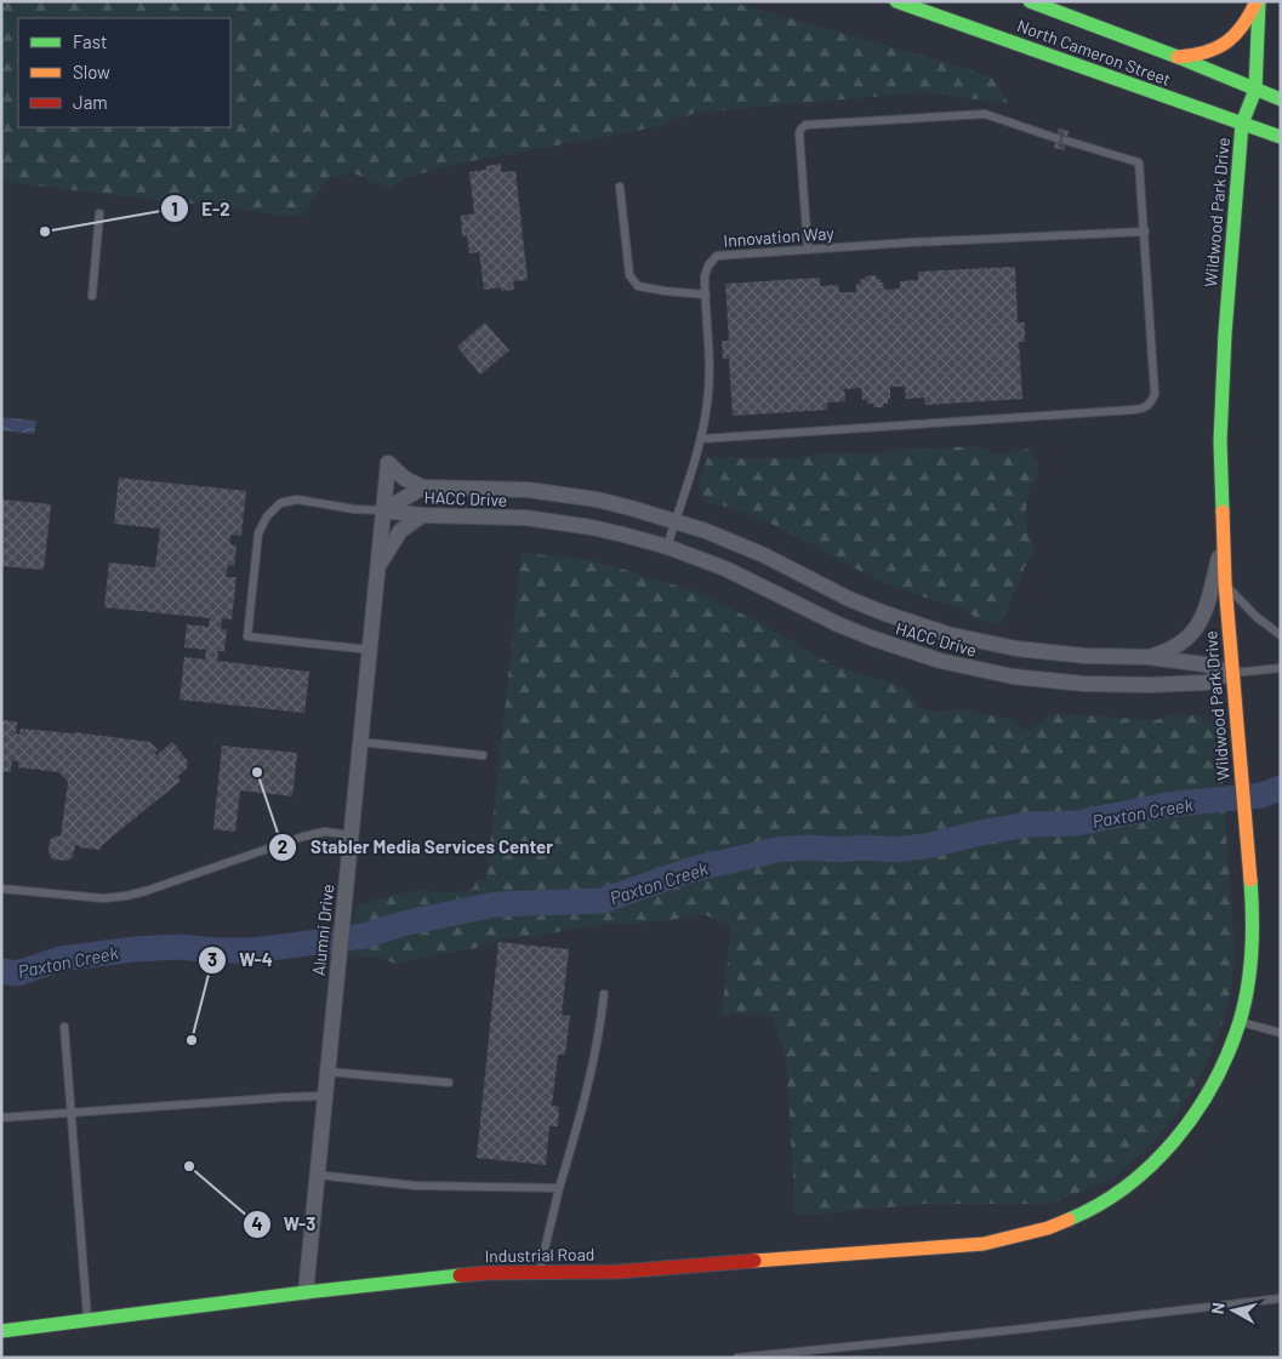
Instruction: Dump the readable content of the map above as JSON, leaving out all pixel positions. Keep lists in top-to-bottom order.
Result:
{
  "streets": {
    "main road": ["North Cameron Street", "Wildwood Park Drive", "Industrial Road"],
    "street": ["HACC Drive", "Alumni Drive"],
    "lane": ["Innovation Way"]
  },
  "crossings": [
    ["North Cameron Street", "Wildwood Park Drive"],
    ["Wildwood Park Drive", "HACC Drive"],
    ["Wildwood Park Drive", "Industrial Road"],
    ["Innovation Way", "HACC Drive"],
    ["HACC Drive", "Alumni Drive"],
    ["Alumni Drive", "Industrial Road"]
  ],
  "water": ["Paxton Creek"],
  "places": [
    "E-2",
    "Stabler Media Services Center",
    "W-4",
    "W-3"
  ],
  "legend": ["Fast", "Slow", "Jam"],
  "north": "left"
}
